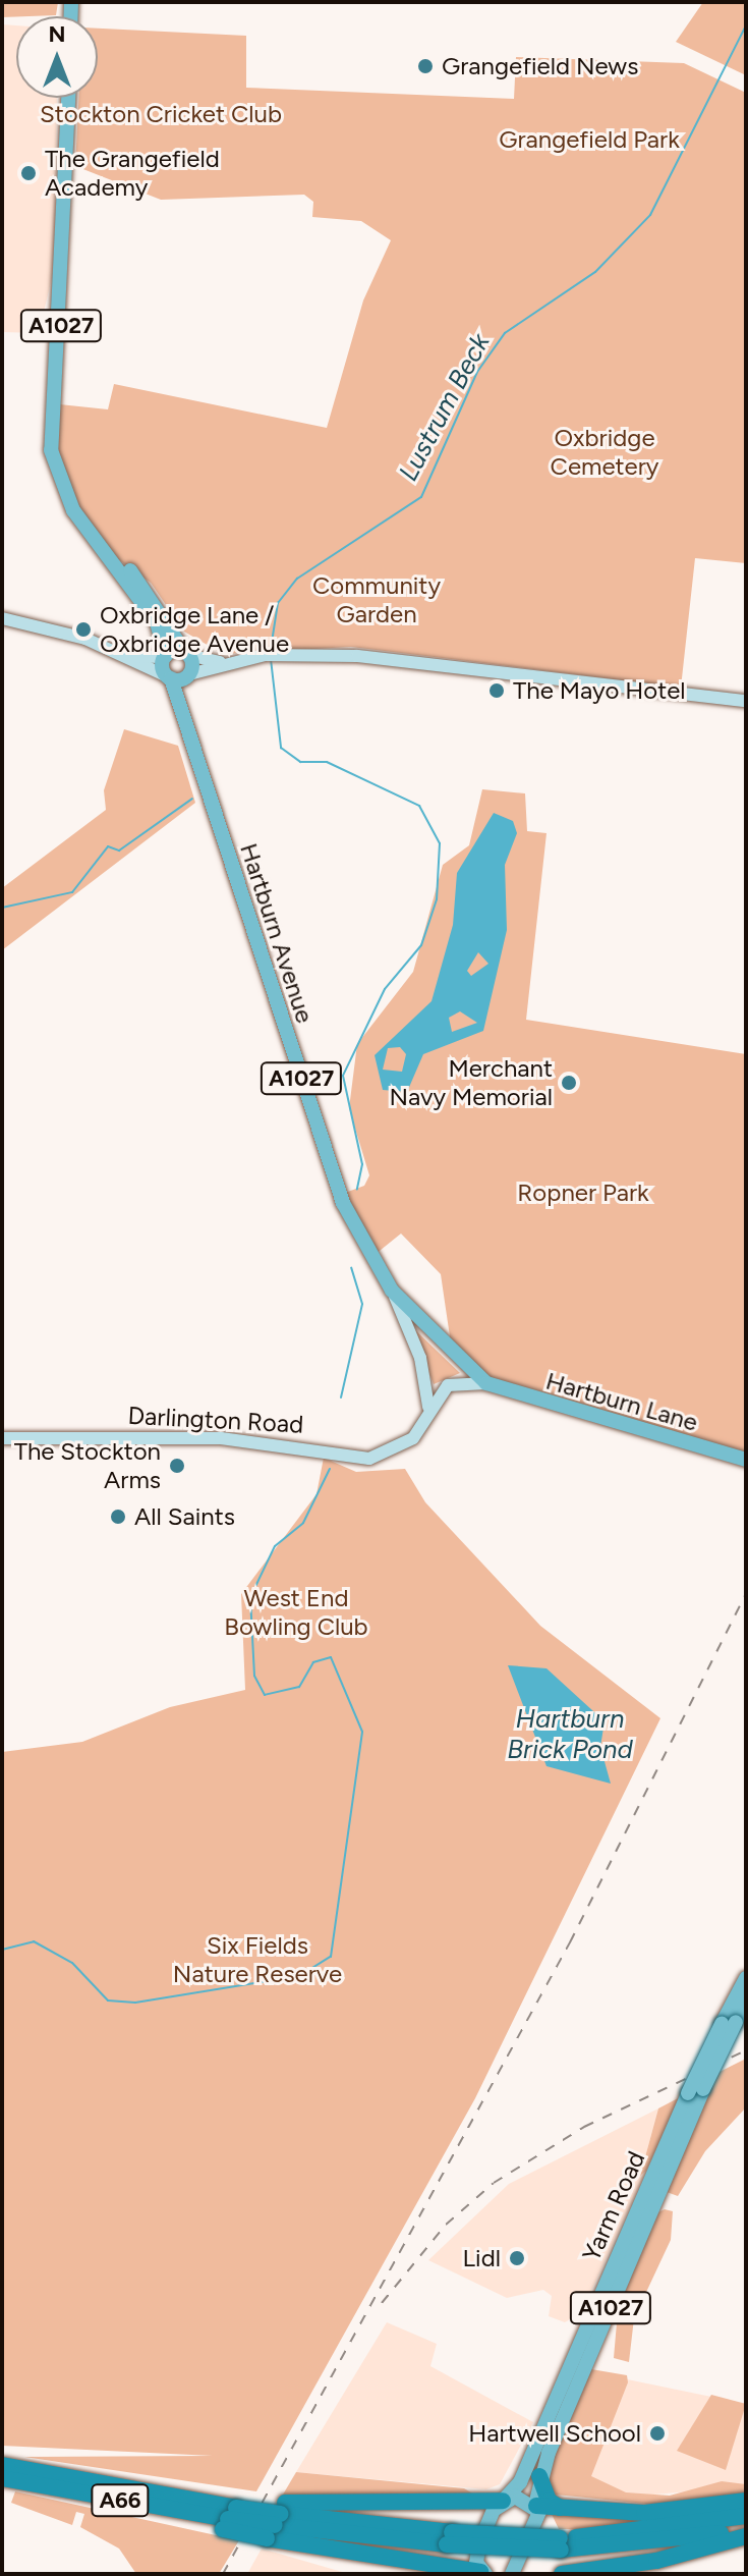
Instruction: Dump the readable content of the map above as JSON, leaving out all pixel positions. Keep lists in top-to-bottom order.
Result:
{
  "streets": {
    "highway": ["A66"],
    "main road": [
      "A1027",
      "Hartburn Avenue",
      "Hartburn Lane",
      "Yarm Road"
    ],
    "street": ["Darlington Road"]
  },
  "crossings": [
    ["A1027", "Hartburn Avenue"],
    ["Hartburn Avenue", "Hartburn Lane"],
    ["Hartburn Avenue", "Darlington Road"],
    ["Hartburn Lane", "Darlington Road"],
    ["Yarm Road", "A66"]
  ],
  "water": ["Lustrum Beck", "Hartburn Brick Pond"],
  "parks": [
    "Stockton Cricket Club",
    "Grangefield Park",
    "Oxbridge Cemetery",
    "Community Garden",
    "Ropner Park",
    "West End Bowling Club",
    "Six Fields Nature Reserve"
  ],
  "places": [
    "Grangefield News",
    "The Grangefield Academy",
    "Oxbridge Lane / Oxbridge Avenue",
    "The Mayo Hotel",
    "Merchant Navy Memorial",
    "The Stockton Arms",
    "All Saints",
    "Lidl",
    "Hartwell School"
  ],
  "north": "top"
}
